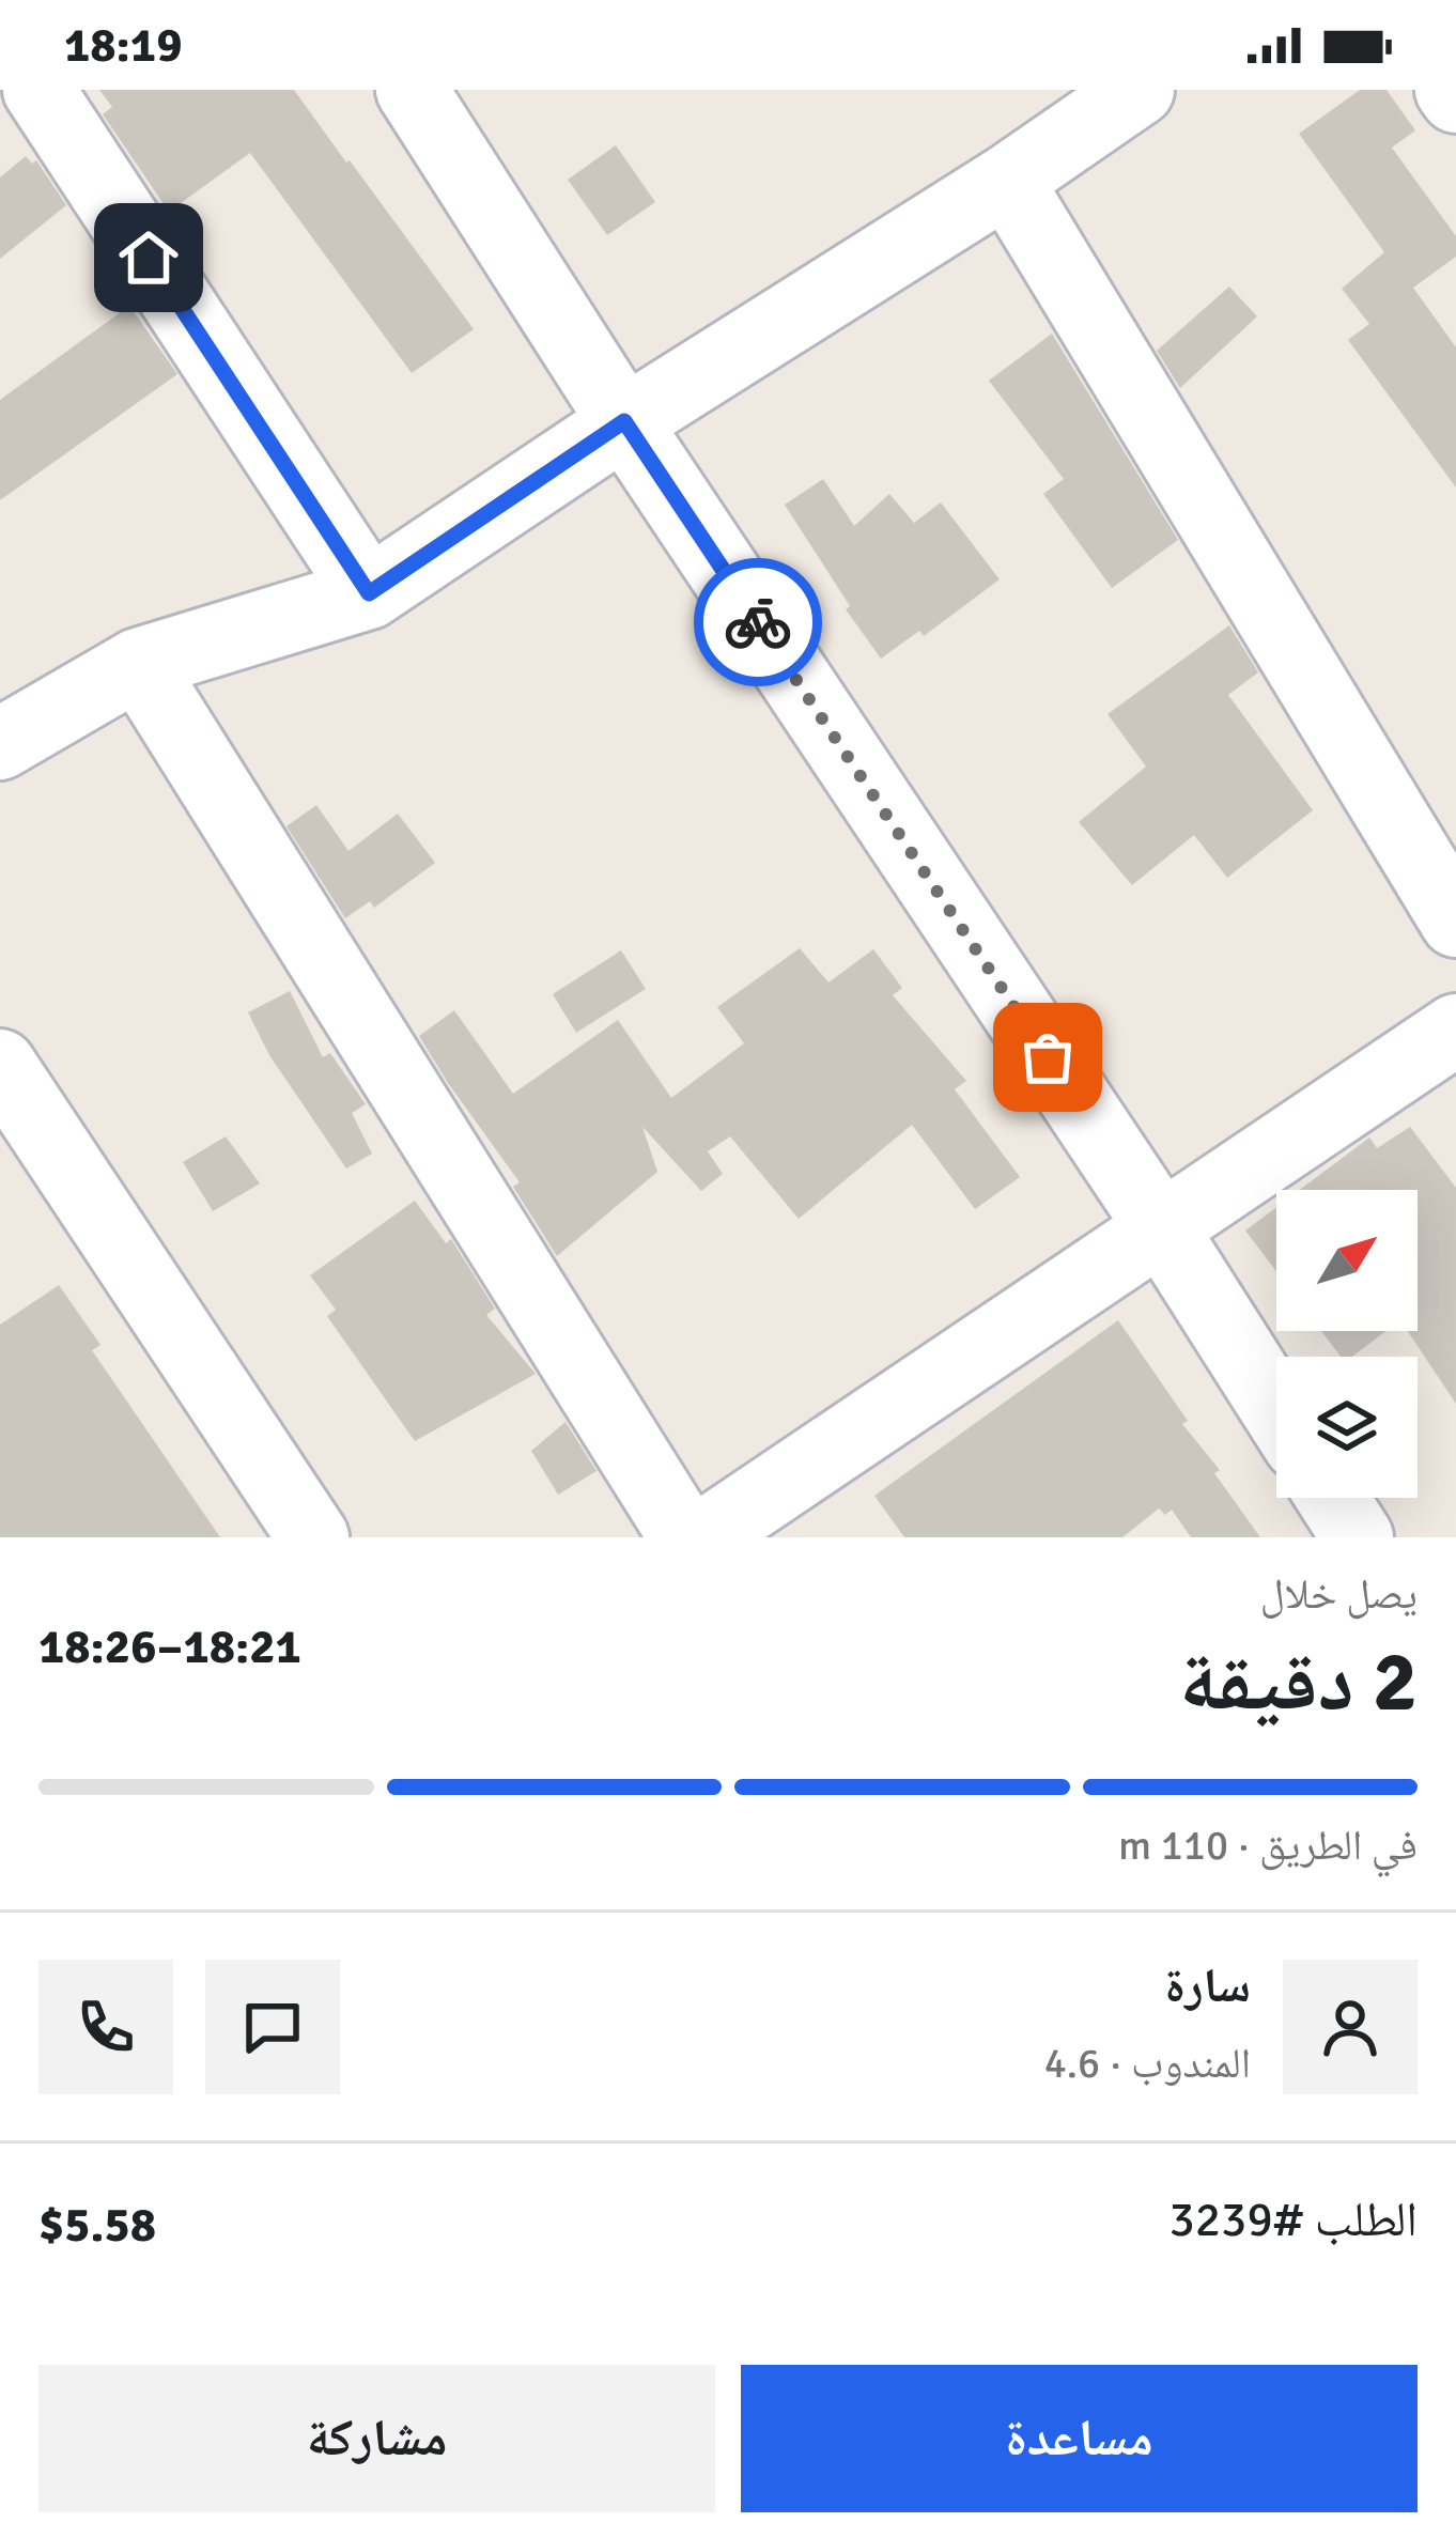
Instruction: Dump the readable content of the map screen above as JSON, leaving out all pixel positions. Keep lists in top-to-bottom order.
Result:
{
  "north": "top right",
  "page": {
    "status": "18:19",
    "heading": ["2 دقيقة", "يصل خلال", "18:21–18:26"],
    "panel": [
      "سارة",
      "المندوب · 4.6",
      "الطلب #3239",
      "$5.58"
    ],
    "bar": "في الطريق · 110 m",
    "buttons": ["مساعدة", "مشاركة"]
  }
}
